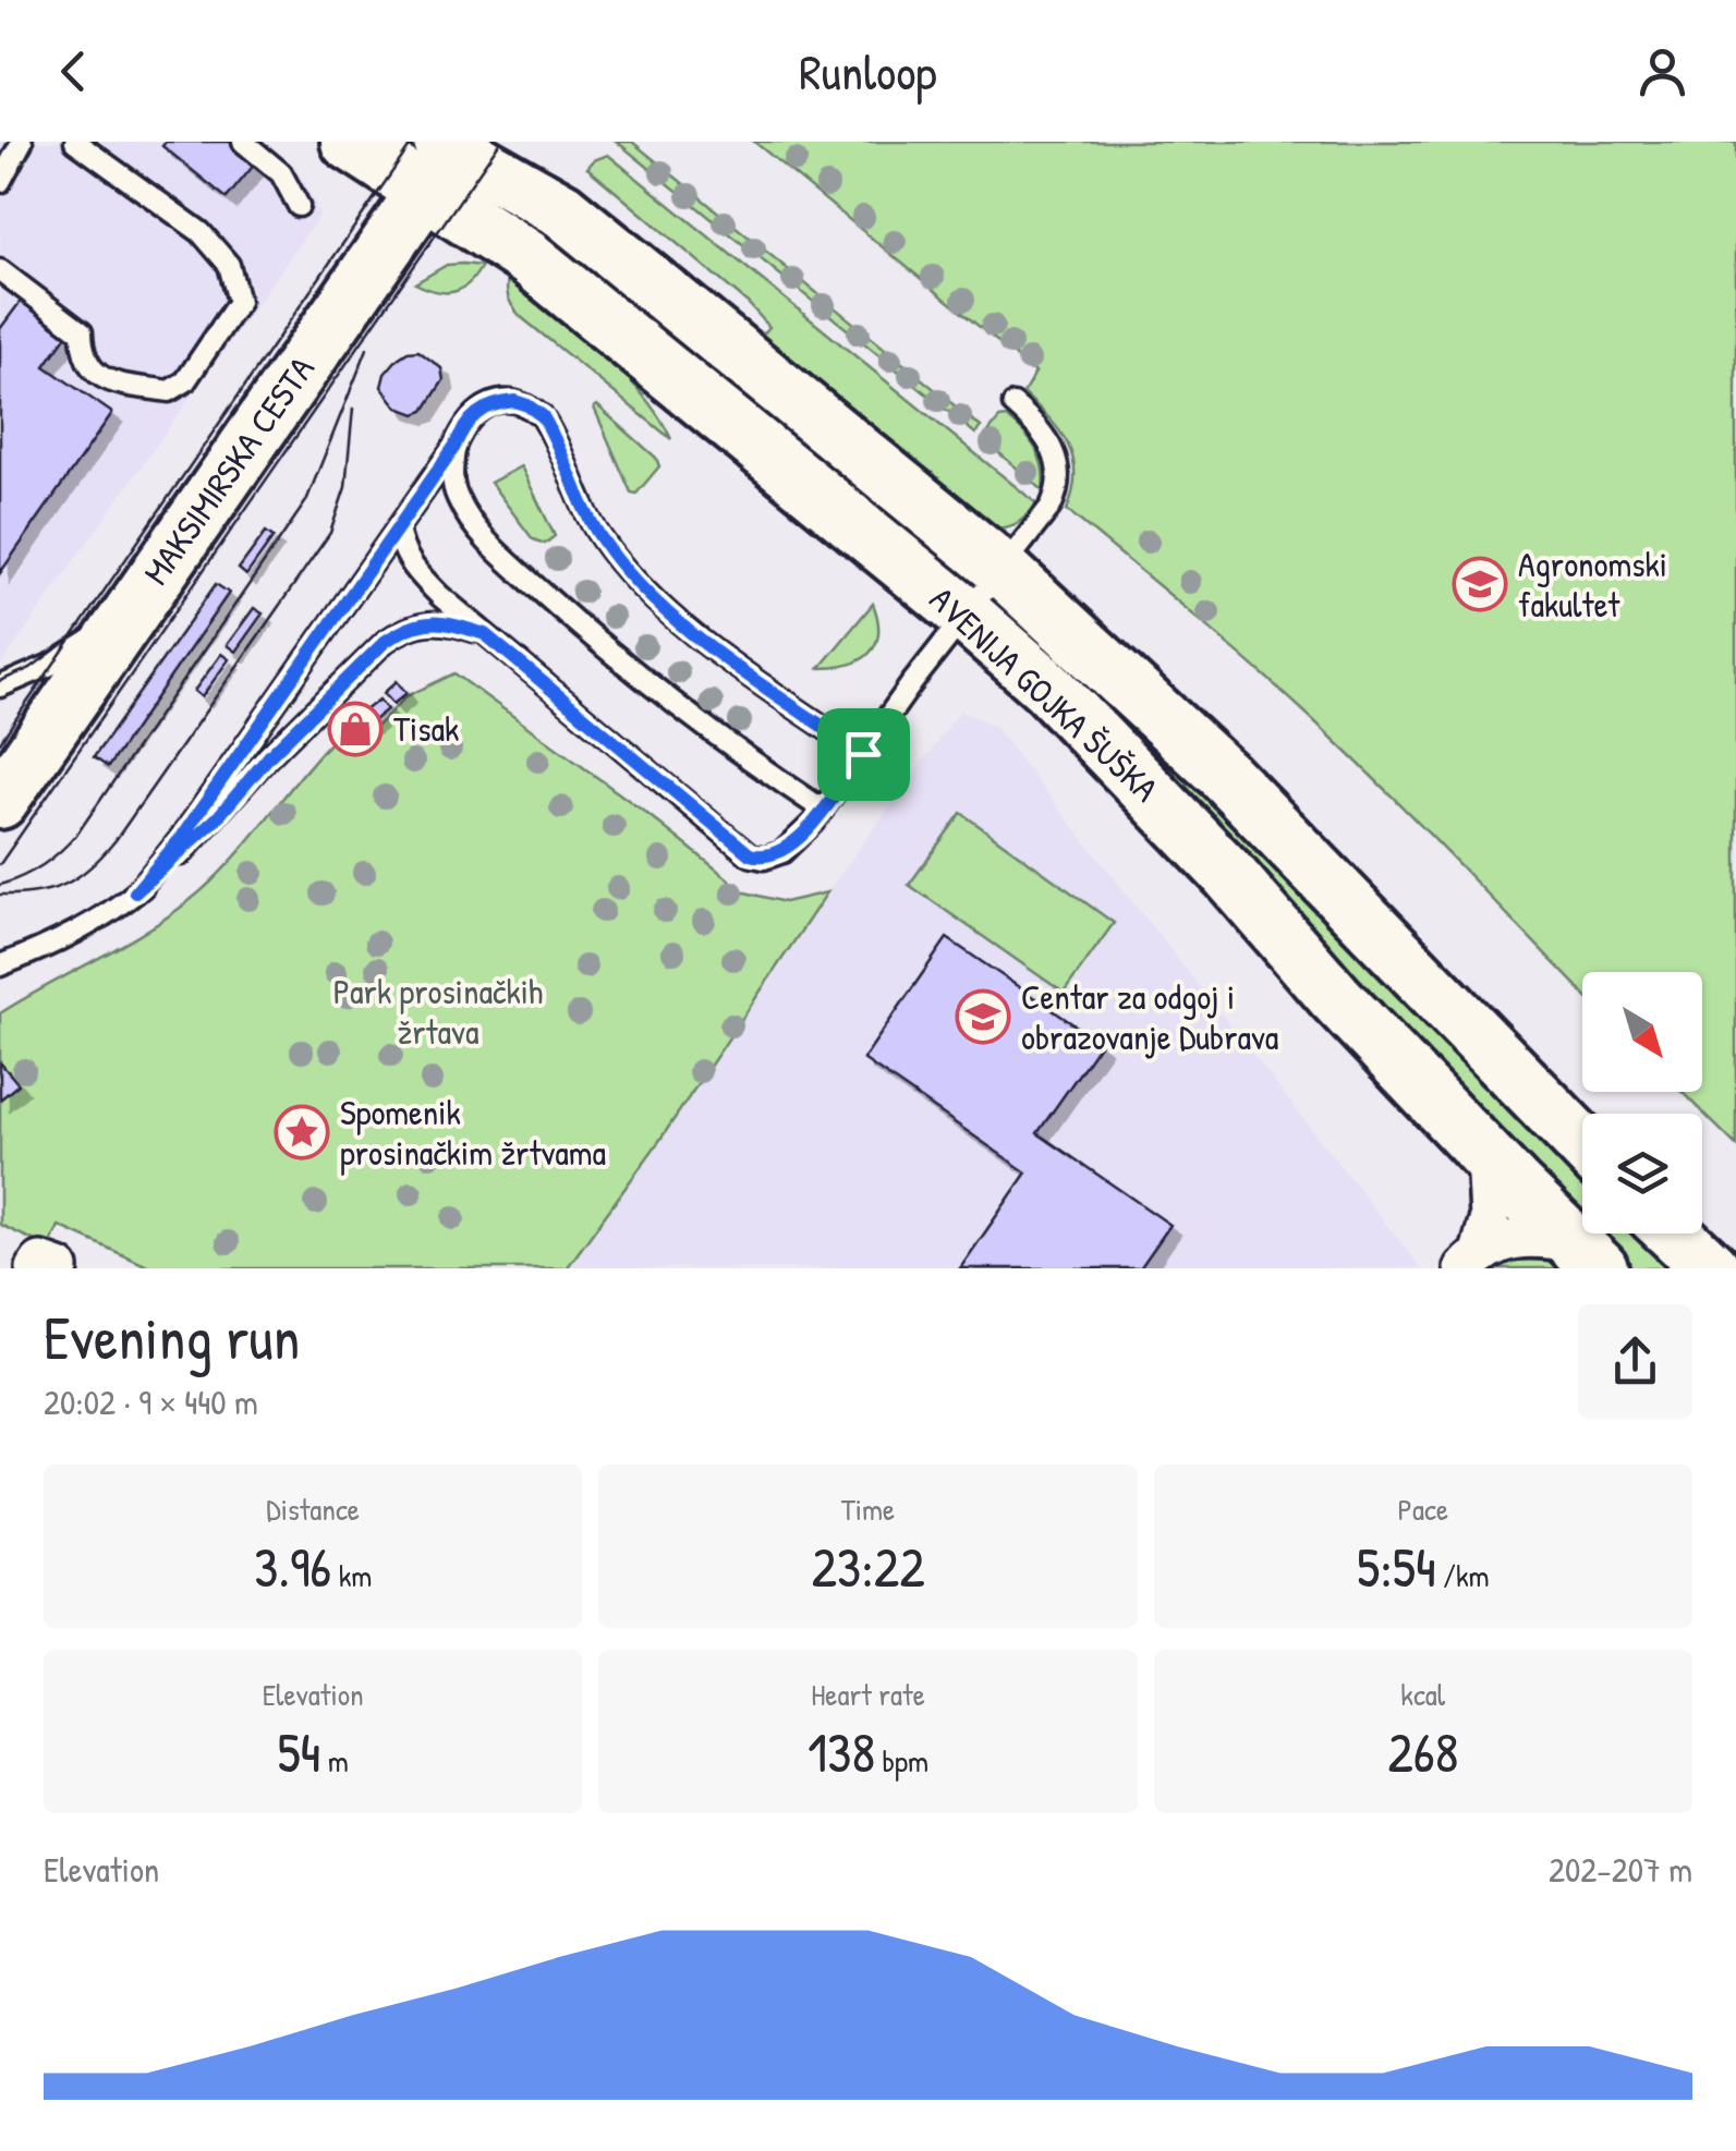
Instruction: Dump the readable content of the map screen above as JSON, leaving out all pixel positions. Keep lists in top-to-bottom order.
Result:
{
  "streets": {
    "main road": ["MAKSIMIRSKA CESTA", "AVENIJA GOJKA ŠUŠKA"]
  },
  "crossings": [
    ["MAKSIMIRSKA CESTA", "AVENIJA GOJKA ŠUŠKA"]
  ],
  "parks": ["Park prosinačkih žrtava"],
  "places": {
    "school or university": ["Agronomski fakultet", "Centar za odgoj i obrazovanje Dubrava"],
    "shop": ["Tisak"],
    "place": ["Spomenik prosinačkim žrtvama"]
  },
  "north": "bottom right",
  "page": {
    "header": "Runloop",
    "heading": ["Evening run", "20:02 · 9 × 440 m"],
    "stats": [
      ["Distance", "3.96 km"],
      ["Time", "23:22"],
      ["Pace", "5:54 /km"],
      ["Elevation", "54 m"],
      ["Heart rate", "138 bpm"],
      ["kcal", "268"]
    ],
    "chart": ["Elevation", "202–207 m"]
  }
}
